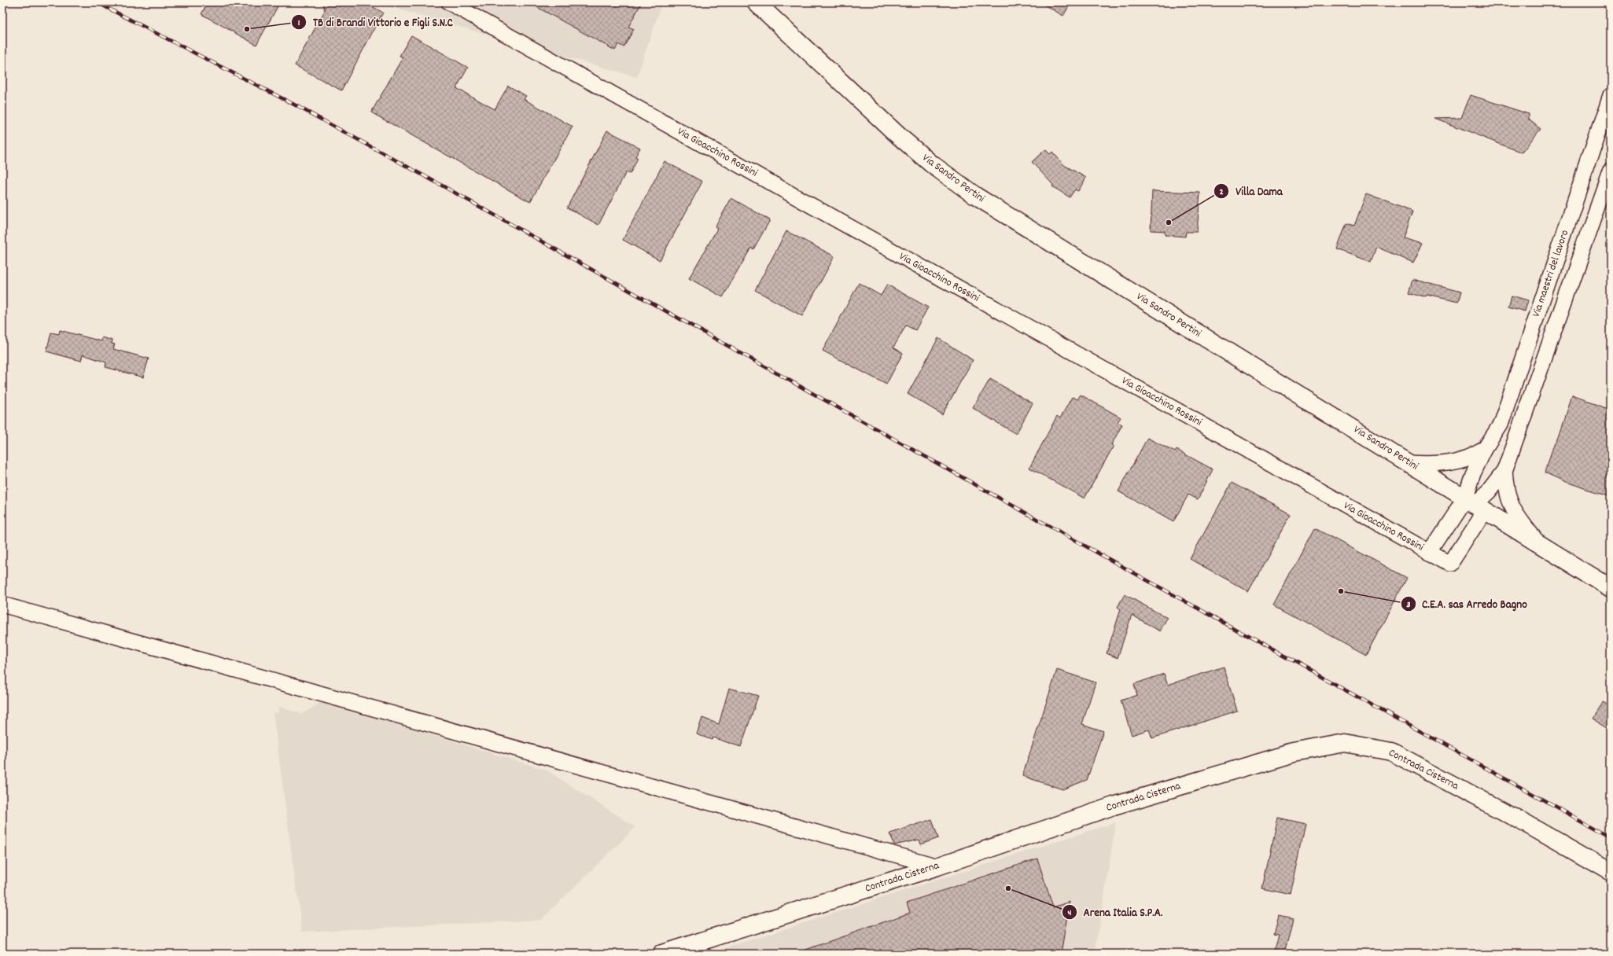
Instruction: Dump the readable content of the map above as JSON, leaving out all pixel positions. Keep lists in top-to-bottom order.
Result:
{
  "streets": {
    "main road": ["Via Sandro Pertini", "Contrada Cisterna"],
    "street": ["Via Gioacchino Rossini", "Via maestri del lavoro"]
  },
  "crossings": [
    ["Via Gioacchino Rossini", "Via Sandro Pertini"],
    ["Via Gioacchino Rossini", "Via maestri del lavoro"],
    ["Via Sandro Pertini", "Via maestri del lavoro"]
  ],
  "places": [
    "TB di Brandi Vittorio e Figli S.N.C",
    "Villa Dama",
    "C.E.A. sas Arredo Bagno",
    "Arena Italia S.P.A."
  ]
}
